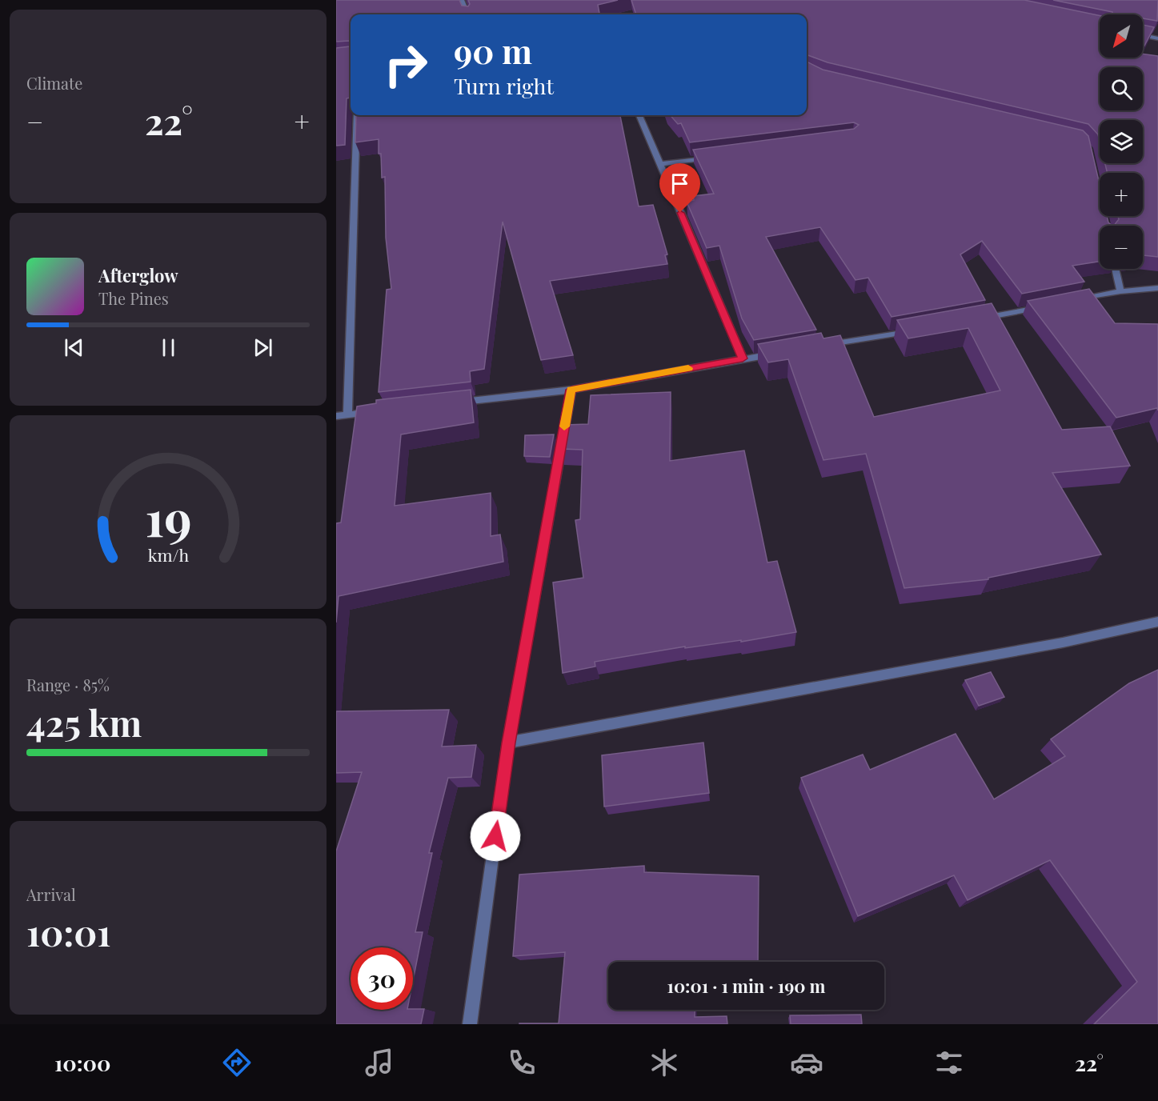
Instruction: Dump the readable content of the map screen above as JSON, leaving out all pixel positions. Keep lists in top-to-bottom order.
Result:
{
  "north": "bottom left",
  "page": {
    "tile": [
      "Climate",
      ["Range · 85%", "425 km"],
      ["Arrival", "10:01"]
    ],
    "map_buttons": ["+", "−"],
    "turn": ["90 m", "Turn right"],
    "heat": ["−", "22°", "+"],
    "song": ["Afterglow", "The Pines"],
    "limit": "30",
    "trip": "10:01 · 1 min · 190 m",
    "tabs": ["10:00", "22°"],
    "gauge": ["19", "km/h"]
  }
}
